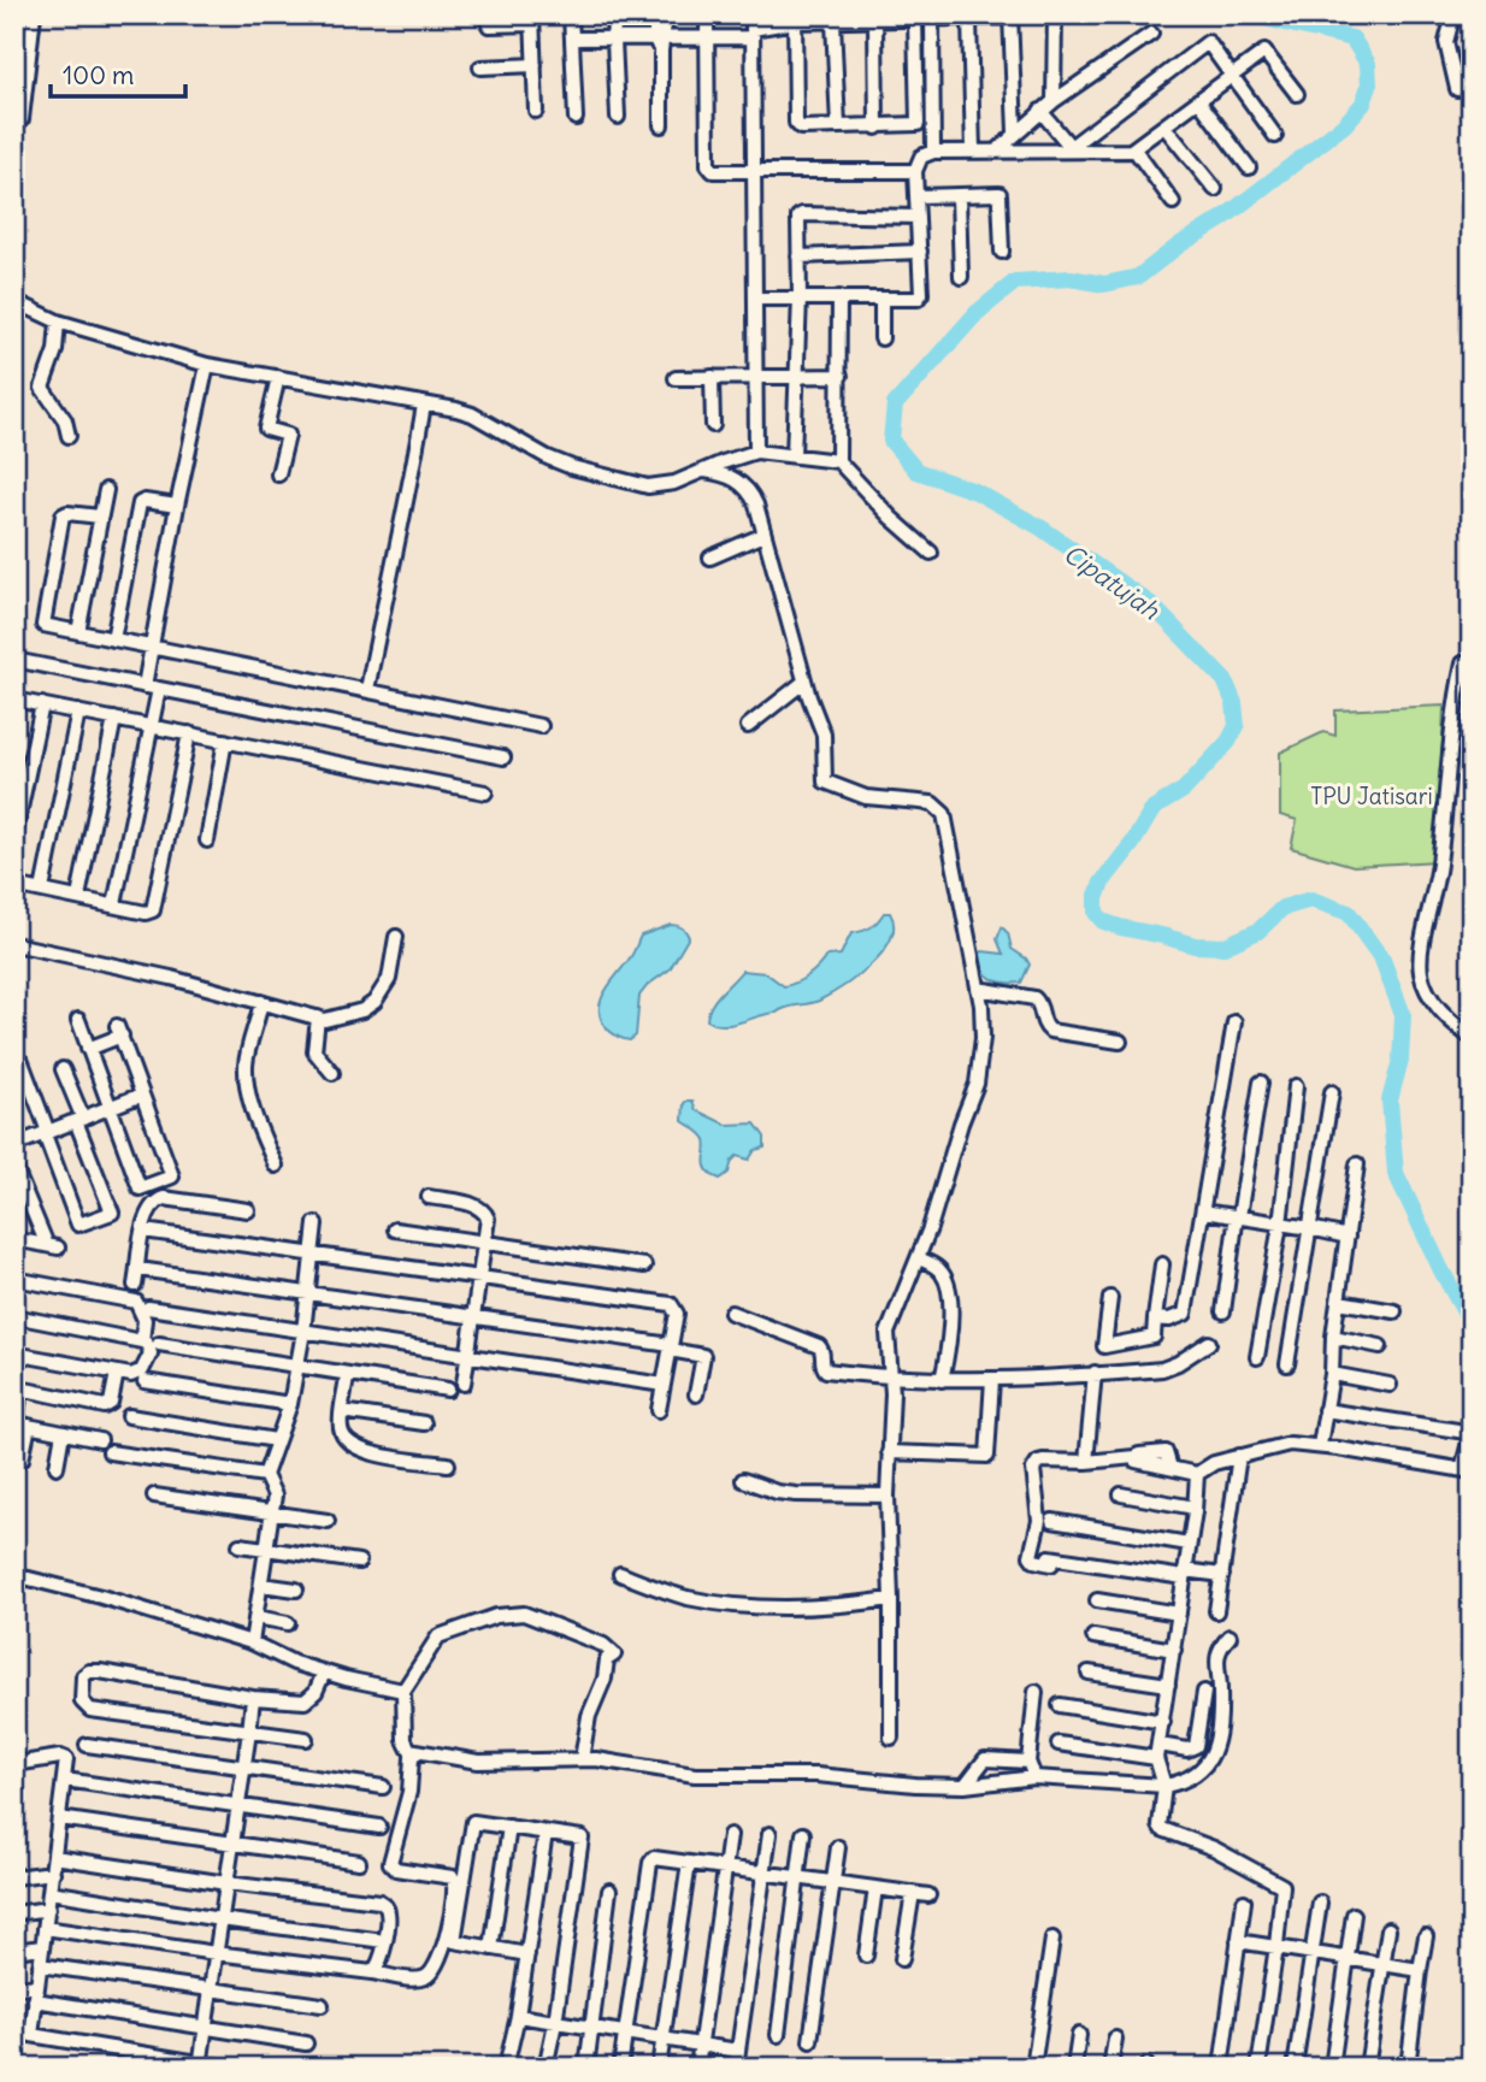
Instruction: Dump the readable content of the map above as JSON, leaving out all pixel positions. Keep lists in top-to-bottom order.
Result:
{
  "water": ["Cipatujah"],
  "parks": ["TPU Jatisari"],
  "scale_bar": "100 m"
}
